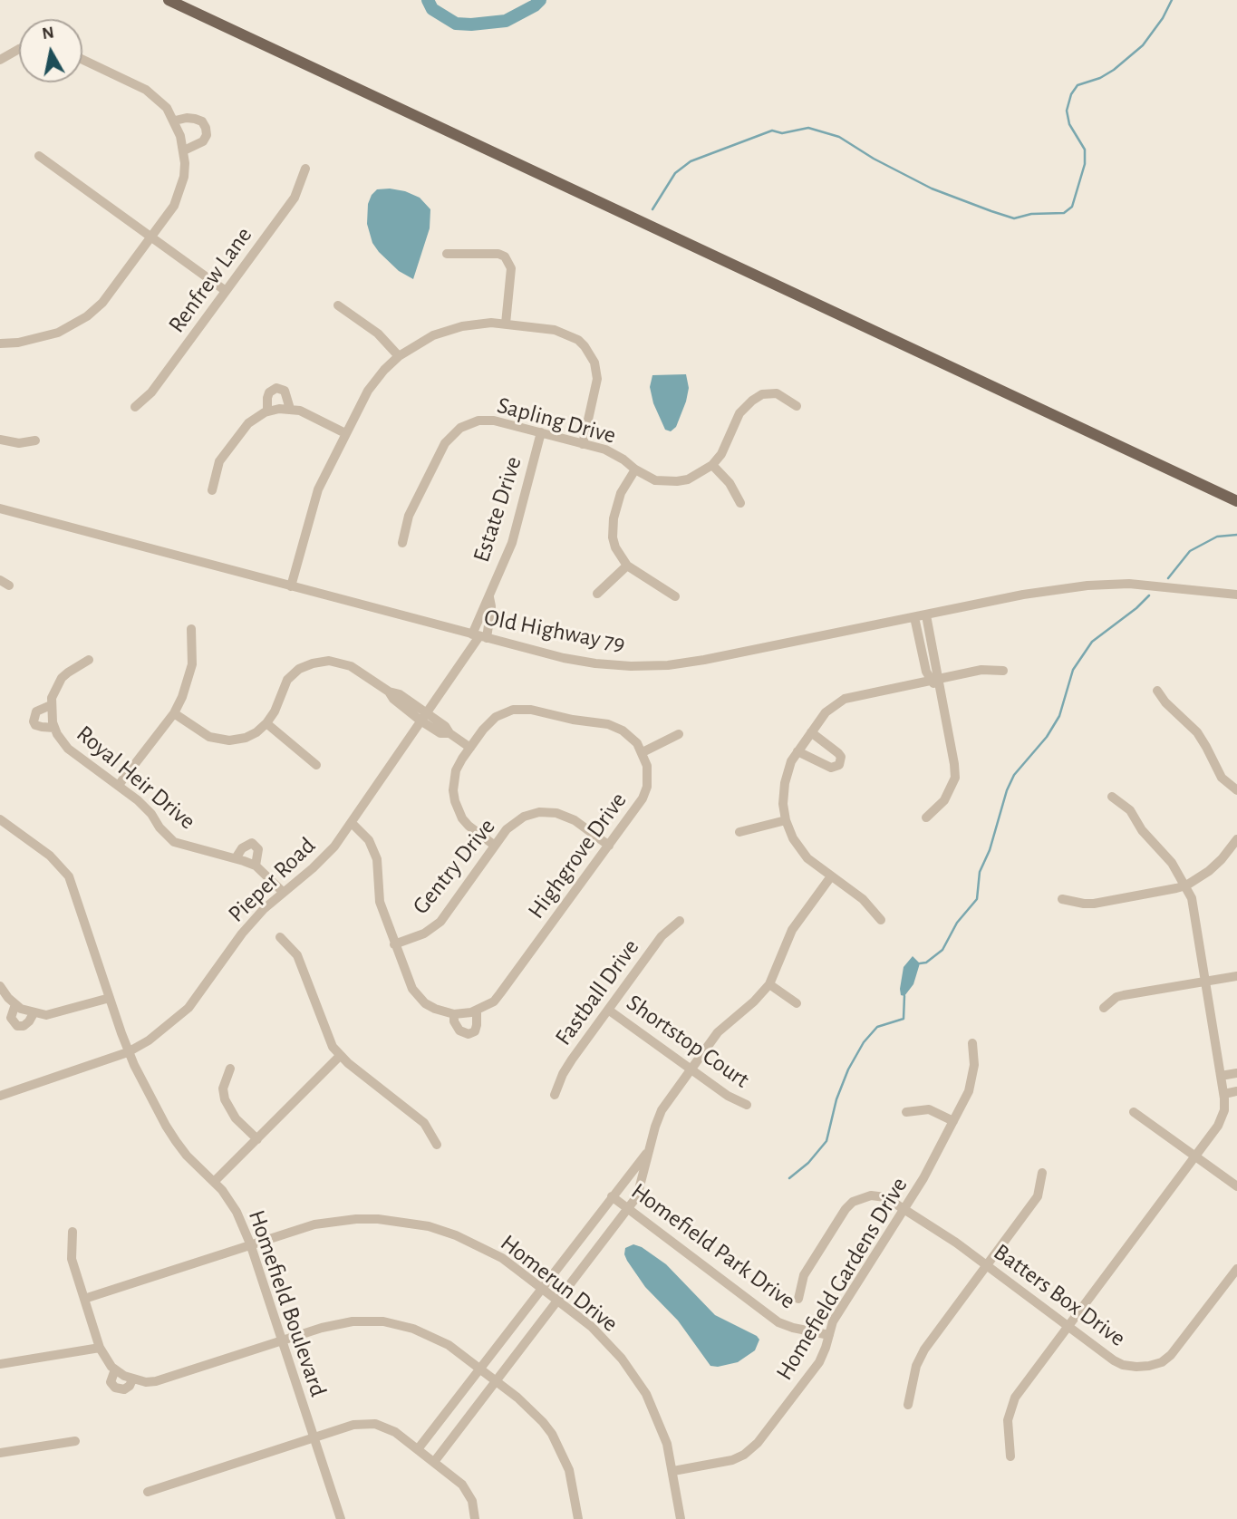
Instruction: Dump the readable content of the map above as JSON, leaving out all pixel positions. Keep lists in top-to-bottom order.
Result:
{
  "streets": {
    "street": [
      "Renfrew Lane",
      "Sapling Drive",
      "Estate Drive",
      "Old Highway 79",
      "Royal Heir Drive",
      "Highgrove Drive",
      "Gentry Drive",
      "Pieper Road",
      "Fastball Drive",
      "Shortstop Court",
      "Homefield Park Drive",
      "Homefield Gardens Drive",
      "Homerun Drive",
      "Batters Box Drive",
      "Homefield Boulevard"
    ]
  },
  "crossings": [
    ["Sapling Drive", "Estate Drive"],
    ["Estate Drive", "Old Highway 79"],
    ["Estate Drive", "Pieper Road"],
    ["Old Highway 79", "Pieper Road"],
    ["Royal Heir Drive", "Pieper Road"],
    ["Highgrove Drive", "Gentry Drive"],
    ["Highgrove Drive", "Pieper Road"],
    ["Pieper Road", "Homefield Boulevard"],
    ["Fastball Drive", "Shortstop Court"],
    ["Homefield Park Drive", "Homefield Gardens Drive"],
    ["Homefield Gardens Drive", "Homerun Drive"],
    ["Homefield Gardens Drive", "Batters Box Drive"],
    ["Homerun Drive", "Homefield Boulevard"]
  ],
  "north": "top"
}
